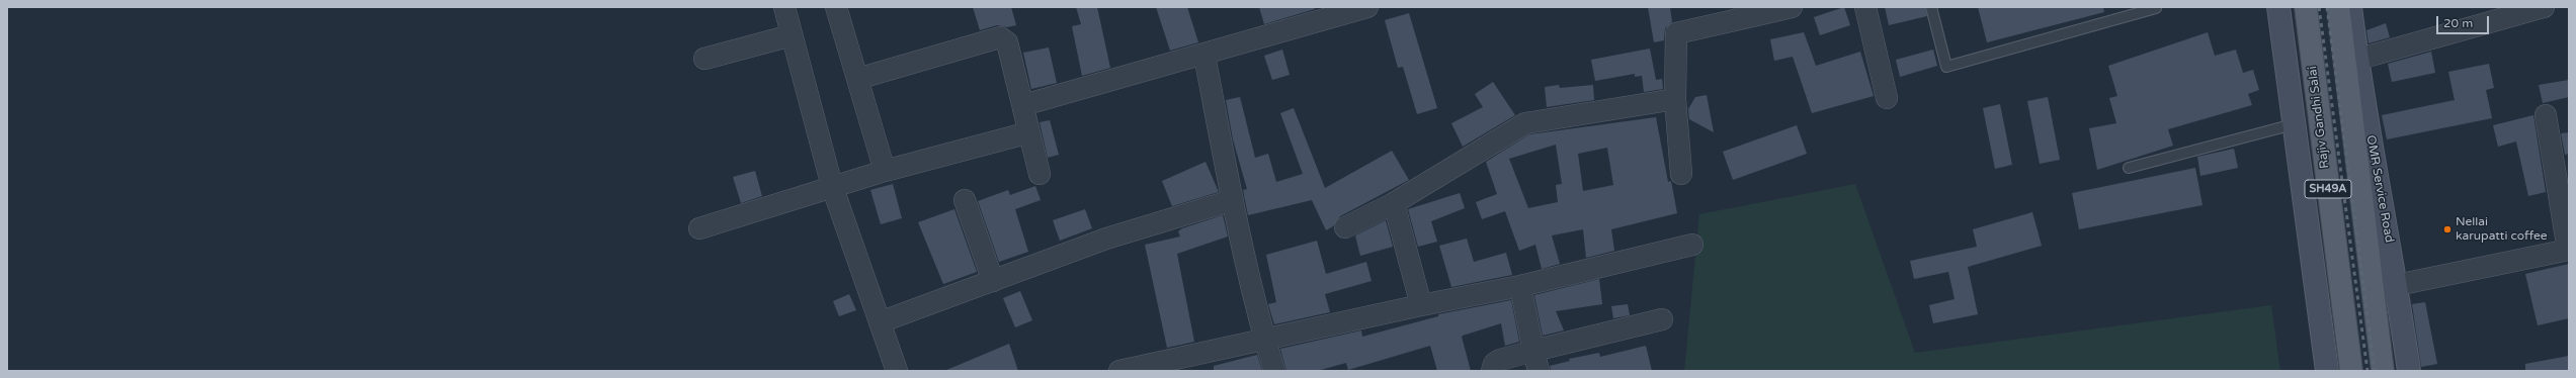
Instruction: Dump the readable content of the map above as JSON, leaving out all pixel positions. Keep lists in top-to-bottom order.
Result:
{
  "streets": {
    "main road": ["Rajiv Gandhi Salai", "SH49A"],
    "street": ["OMR Service Road"]
  },
  "places": ["Nellai karupatti coffee"],
  "scale_bar": "20 m"
}
